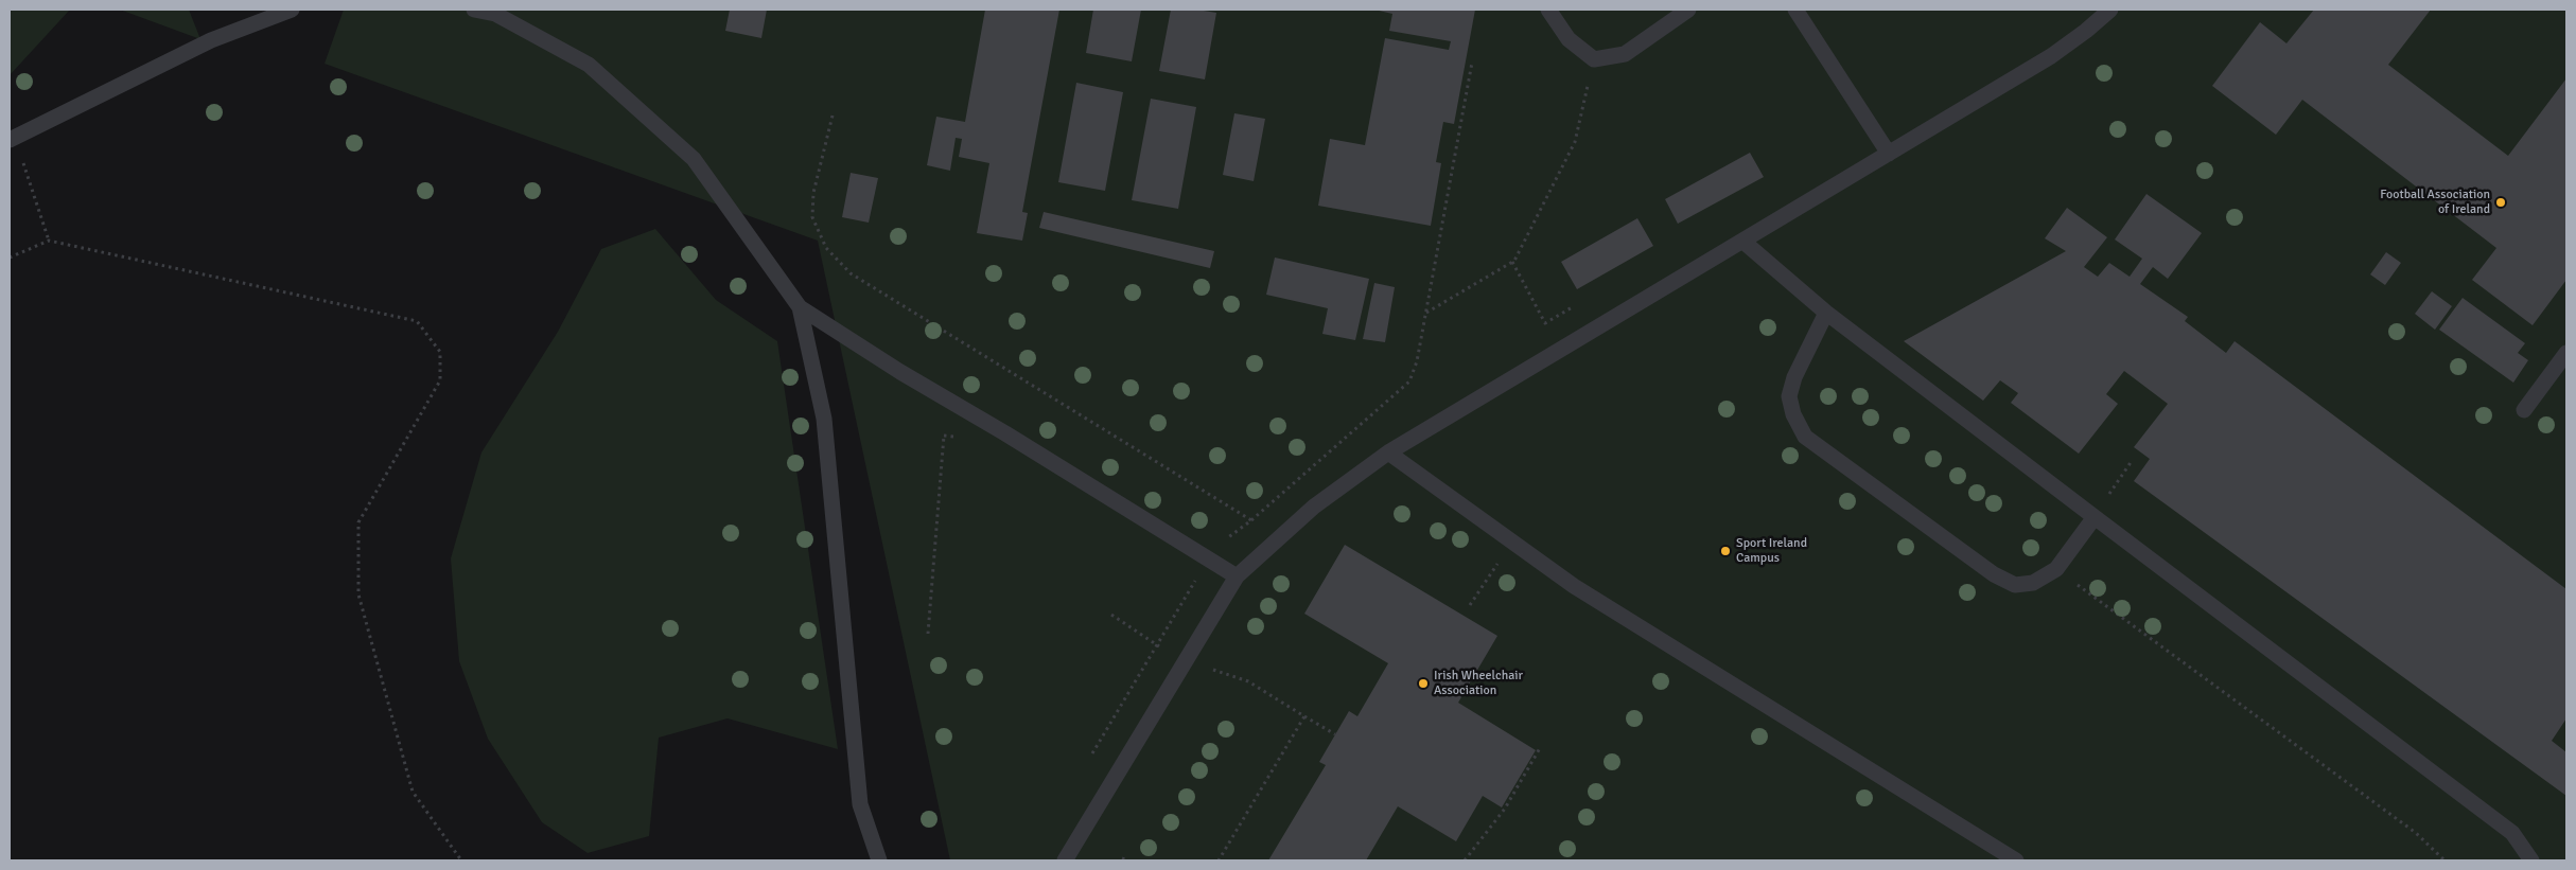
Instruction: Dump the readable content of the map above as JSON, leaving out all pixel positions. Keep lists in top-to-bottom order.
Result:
{
  "places": ["Football Association of Ireland", "Sport Ireland Campus", "Irish Wheelchair Association"]
}
